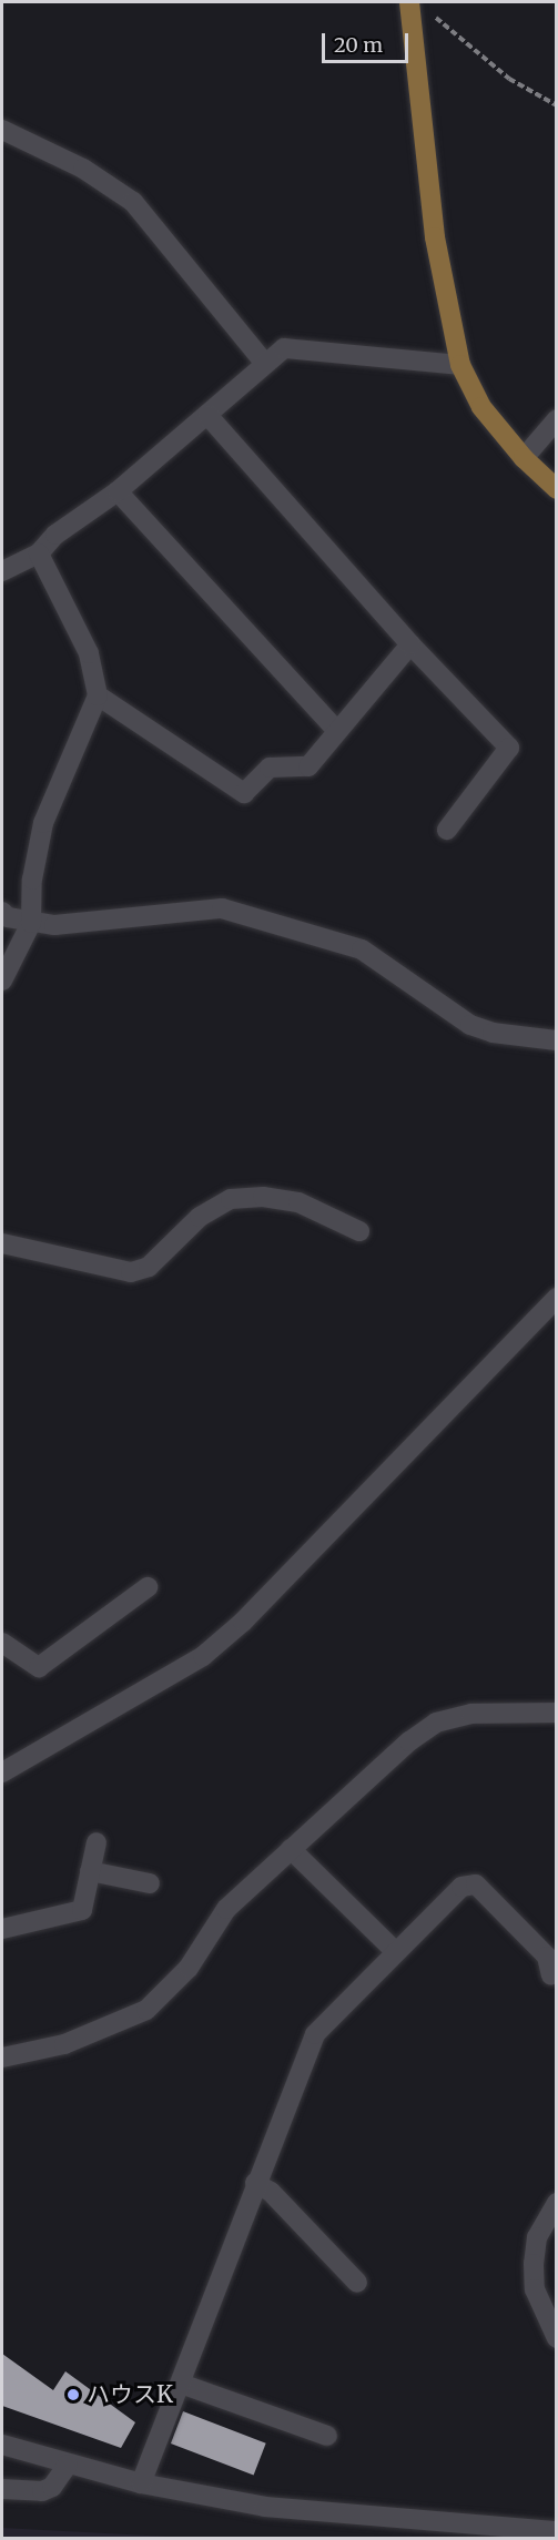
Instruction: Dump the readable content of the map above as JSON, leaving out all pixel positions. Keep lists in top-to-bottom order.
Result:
{
  "places": ["ハウスK"],
  "scale_bar": "20 m"
}
